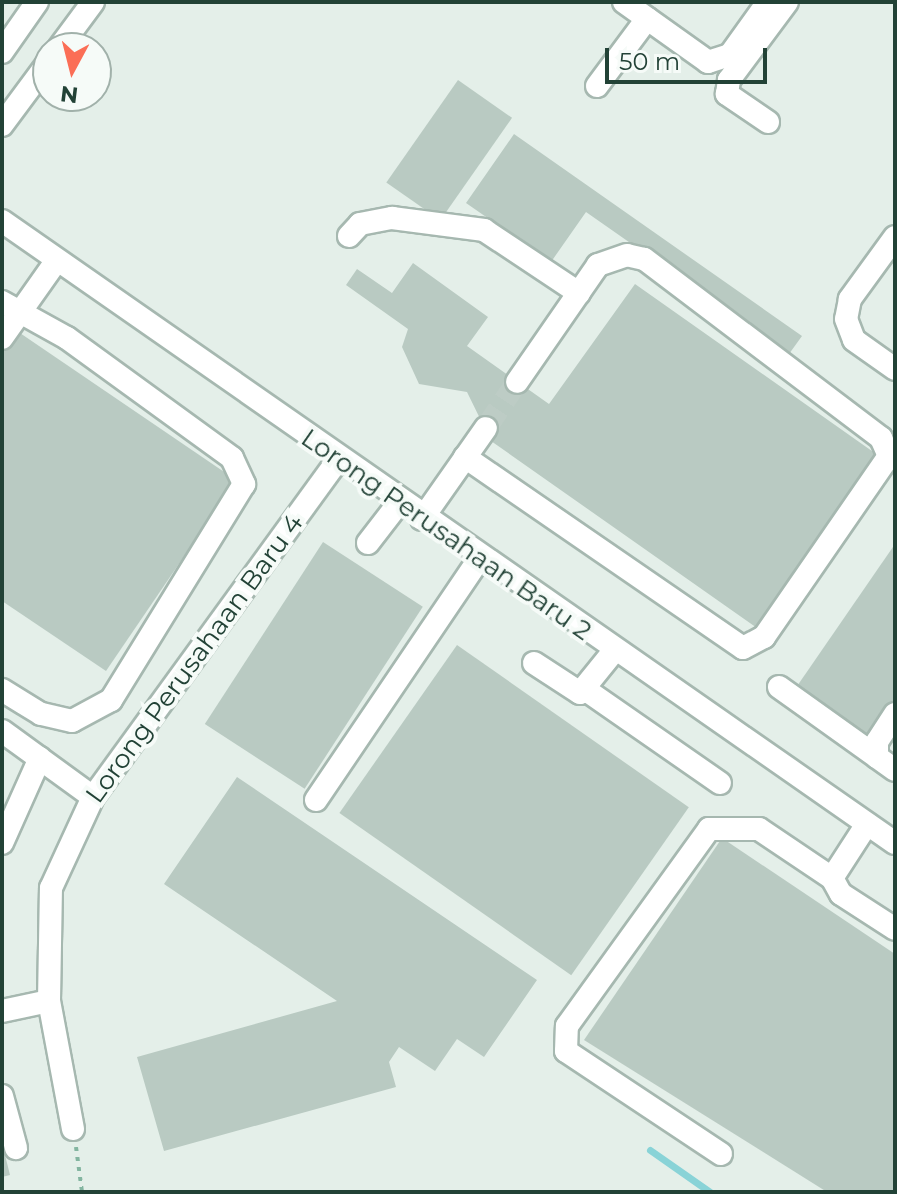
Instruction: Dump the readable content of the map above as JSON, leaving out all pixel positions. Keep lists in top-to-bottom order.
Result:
{
  "streets": {
    "street": ["Lorong Perusahaan Baru 2", "Lorong Perusahaan Baru 4"]
  },
  "crossings": [
    ["Lorong Perusahaan Baru 2", "Lorong Perusahaan Baru 4"]
  ],
  "scale_bar": "50 m",
  "north": "bottom"
}
